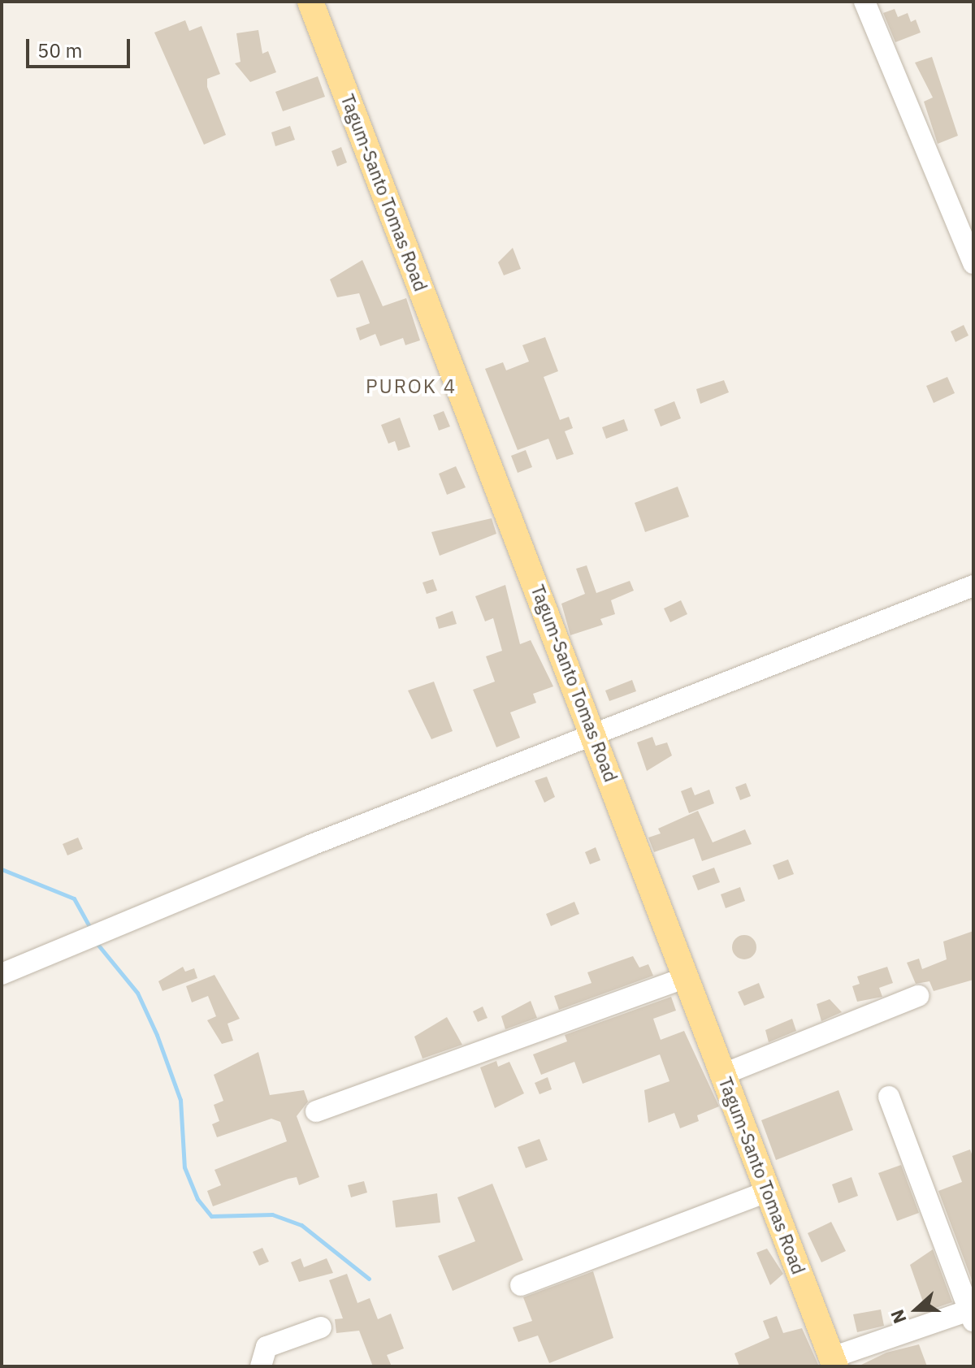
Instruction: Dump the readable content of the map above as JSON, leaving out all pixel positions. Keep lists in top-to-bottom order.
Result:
{
  "streets": {
    "main road": ["Tagum-Santo Tomas Road"]
  },
  "districts": ["PUROK 4"],
  "scale_bar": "50 m",
  "north": "left"
}
